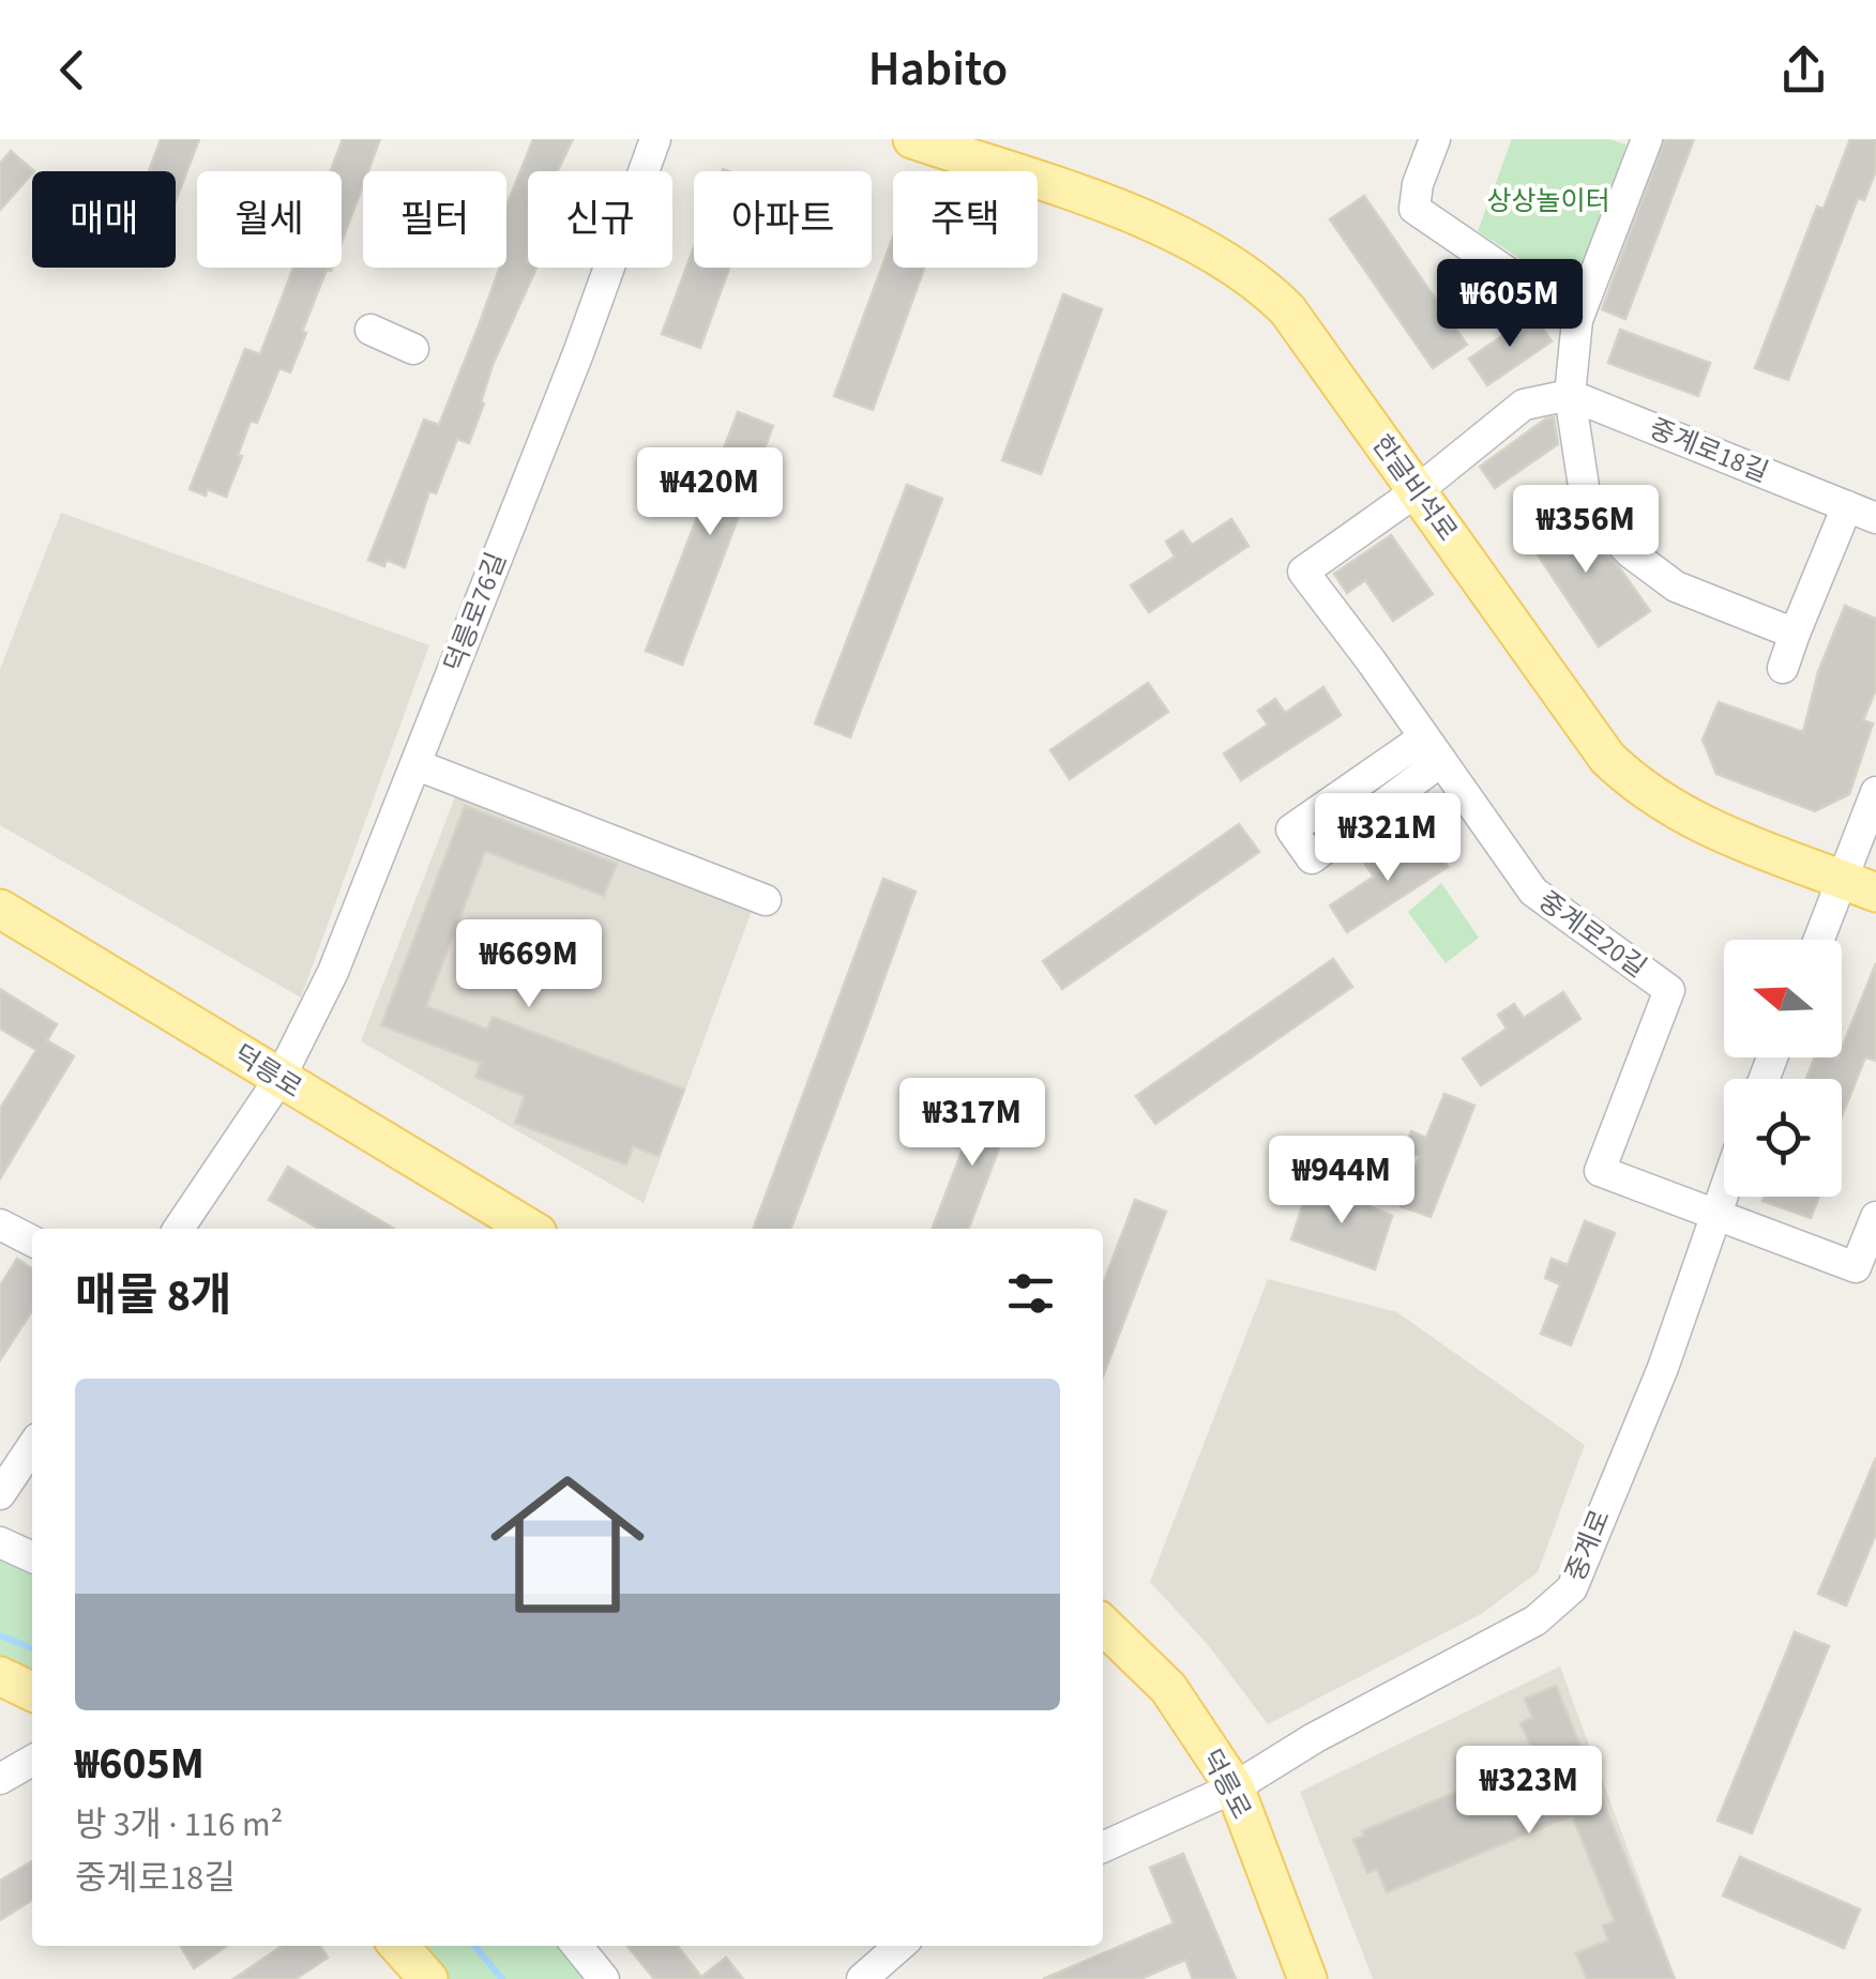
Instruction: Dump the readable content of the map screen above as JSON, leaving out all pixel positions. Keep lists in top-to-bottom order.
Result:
{
  "streets": {
    "main road": ["한글비석로", "덕릉로"],
    "street": [
      "중계로18길",
      "덕릉로76길",
      "중계로20길",
      "중계로"
    ]
  },
  "crossings": [
    ["한글비석로", "중계로20길"],
    ["덕릉로76길", "덕릉로"],
    ["중계로20길", "중계로"],
    ["덕릉로", "중계로"]
  ],
  "parks": ["상상놀이터"],
  "north": "left",
  "page": {
    "header": "Habito",
    "chip": [
      "매매",
      "월세",
      "필터",
      "신규",
      "아파트",
      "주택"
    ],
    "price": [
      "₩605M",
      "₩420M",
      "₩356M",
      "₩321M",
      "₩669M",
      "₩317M",
      "₩944M",
      "₩323M"
    ],
    "heading": "매물 8개",
    "list": [
      {
        "name": "₩605M",
        "note": "방 3개 · 116 m² · 중계로18길"
      }
    ]
  }
}
